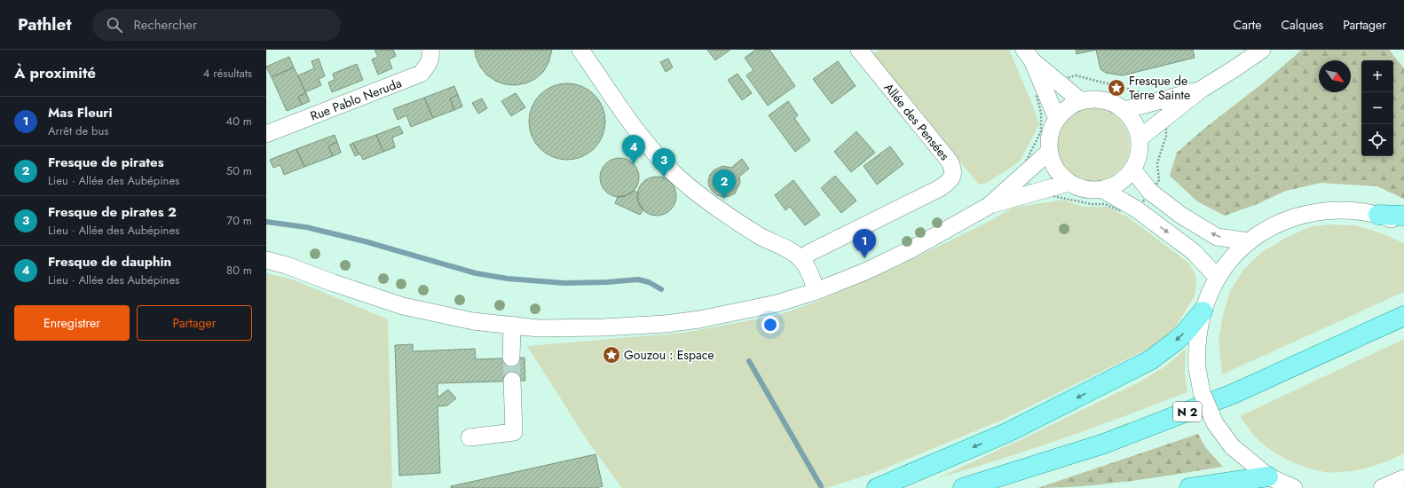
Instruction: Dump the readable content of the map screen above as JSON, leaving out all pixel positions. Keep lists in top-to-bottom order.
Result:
{
  "streets": {
    "main road": ["N 2"],
    "street": ["Rue Pablo Neruda", "Allée des Pensées"]
  },
  "places": {
    "place": ["Fresque de Terre Sainte", "Gouzou : Espace"]
  },
  "north": "bottom right",
  "page": {
    "header": "Pathlet",
    "search": "Rechercher",
    "nav": ["Carte", "Calques", "Partager"],
    "heading": ["À proximité", "4 résultats"],
    "map_buttons": ["+", "−"],
    "list": [
      {
        "mark": "1",
        "name": "Mas Fleuri",
        "note": "Arrêt de bus",
        "value": "40 m"
      },
      {
        "mark": "2",
        "name": "Fresque de pirates",
        "note": "Lieu · Allée des Aubépines",
        "value": "50 m"
      },
      {
        "mark": "3",
        "name": "Fresque de pirates 2",
        "note": "Lieu · Allée des Aubépines",
        "value": "70 m"
      },
      {
        "mark": "4",
        "name": "Fresque de dauphin",
        "note": "Lieu · Allée des Aubépines",
        "value": "80 m"
      }
    ],
    "pins": [
      "4",
      "3",
      "2",
      "1"
    ],
    "buttons": ["Enregistrer", "Partager"]
  }
}
